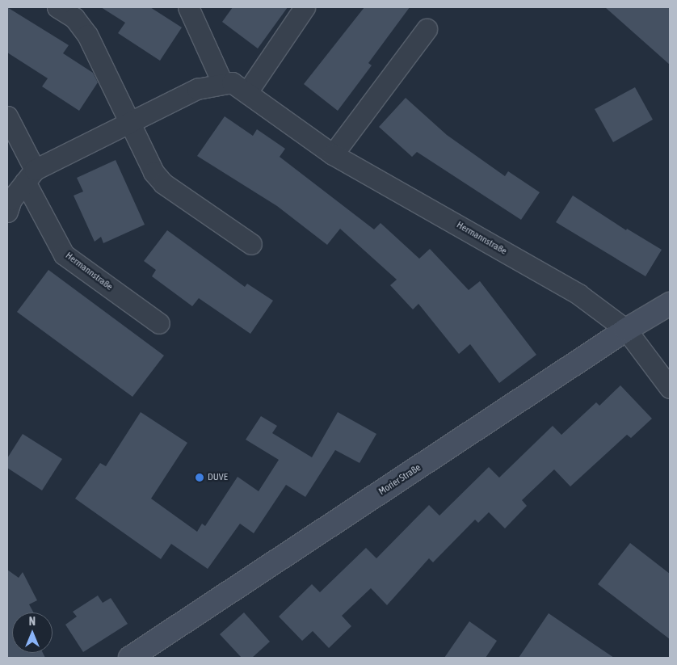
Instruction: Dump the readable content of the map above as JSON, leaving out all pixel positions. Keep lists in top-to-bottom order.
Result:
{
  "streets": {
    "main road": ["Morier Straße"],
    "street": ["Hermannstraße"]
  },
  "crossings": [
    ["Hermannstraße", "Morier Straße"]
  ],
  "places": ["DUVE"],
  "north": "top"
}
